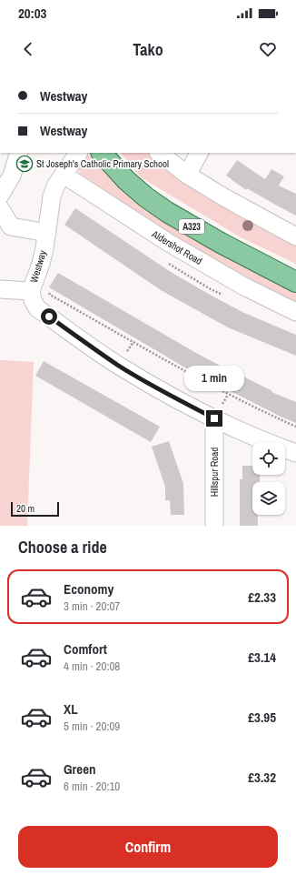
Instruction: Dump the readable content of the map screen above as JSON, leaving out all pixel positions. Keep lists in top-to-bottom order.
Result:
{
  "streets": {
    "main road": ["A323"],
    "street": ["Aldershot Road", "Westway", "Hillspur Road"]
  },
  "crossings": [
    ["Aldershot Road", "Westway"],
    ["Westway", "Hillspur Road"]
  ],
  "places": {
    "school or university": ["St Joseph's Catholic Primary School"]
  },
  "scale_bar": "20 m",
  "page": {
    "status": "20:03",
    "header": "Tako",
    "banner": ["Westway", "Westway"],
    "bubble": "1 min",
    "scale": "20 m",
    "heading": "Choose a ride",
    "list": [
      {
        "name": "Economy",
        "note": "3 min · 20:07",
        "value": "£2.33"
      },
      {
        "name": "Comfort",
        "note": "4 min · 20:08",
        "value": "£3.14"
      },
      {
        "name": "XL",
        "note": "5 min · 20:09",
        "value": "£3.95"
      },
      {
        "name": "Green",
        "note": "6 min · 20:10",
        "value": "£3.32"
      }
    ],
    "buttons": "Confirm"
  }
}
